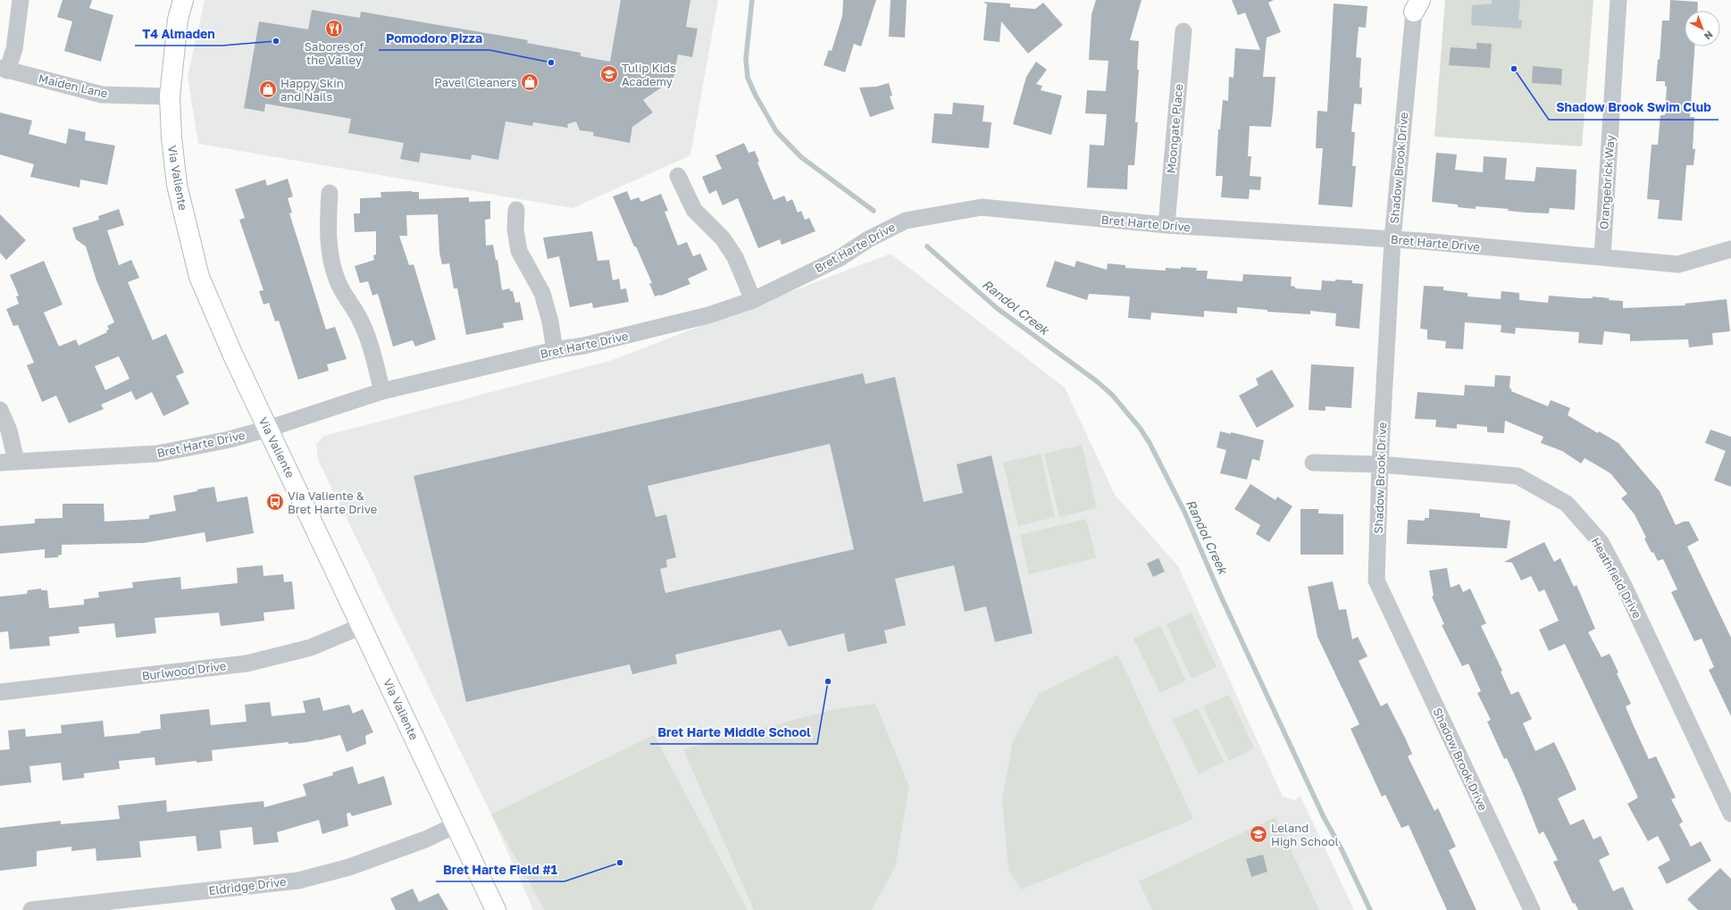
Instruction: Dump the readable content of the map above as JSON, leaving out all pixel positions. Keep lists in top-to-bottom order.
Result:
{
  "streets": {
    "street": [
      "Maiden Lane",
      "Moongate Place",
      "Shadow Brook Drive",
      "Via Valiente",
      "Orangebrick Way",
      "Bret Harte Drive",
      "Heathfield Drive",
      "Burlwood Drive",
      "Eldridge Drive"
    ]
  },
  "crossings": [
    ["Maiden Lane", "Via Valiente"],
    ["Moongate Place", "Bret Harte Drive"],
    ["Shadow Brook Drive", "Bret Harte Drive"],
    ["Shadow Brook Drive", "Heathfield Drive"],
    ["Via Valiente", "Bret Harte Drive"],
    ["Via Valiente", "Burlwood Drive"],
    ["Via Valiente", "Eldridge Drive"],
    ["Orangebrick Way", "Bret Harte Drive"]
  ],
  "water": ["Randol Creek"],
  "places": {
    "restaurant": ["Sabores of the Valley"],
    "other": [
      "T4 Almaden",
      "Pomodoro Pizza",
      "Shadow Brook Swim Club",
      "Bret Harte Middle School",
      "Bret Harte Field #1"
    ],
    "school or university": ["Tulip Kids Academy", "Leland High School"],
    "shop": ["Pavel Cleaners", "Happy Skin and Nails"],
    "bus stop": ["Via Valiente & Bret Harte Drive"]
  },
  "north": "bottom right"
}
